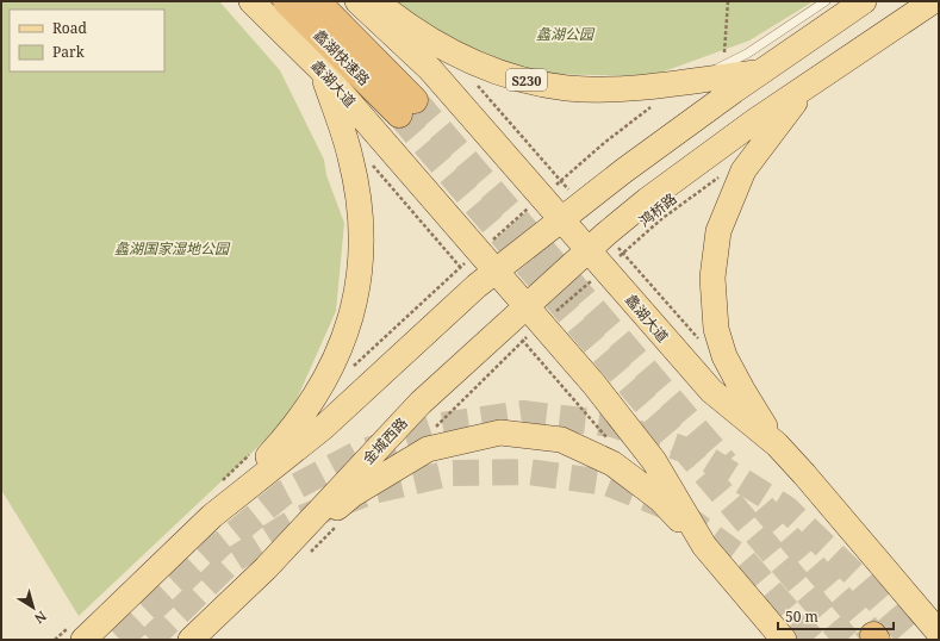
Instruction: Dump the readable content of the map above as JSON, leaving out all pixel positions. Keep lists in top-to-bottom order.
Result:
{
  "streets": {
    "highway": ["蠡湖快速路"],
    "main road": ["S230", "蠡湖大道", "金城西路"],
    "path": ["鸿桥路"]
  },
  "crossings": [
    ["蠡湖大道", "鸿桥路"],
    ["蠡湖大道", "金城西路"]
  ],
  "parks": ["蠡湖公园", "蠡湖国家湿地公园"],
  "legend": ["Road", "Park"],
  "scale_bar": "50 m",
  "north": "bottom right"
}
